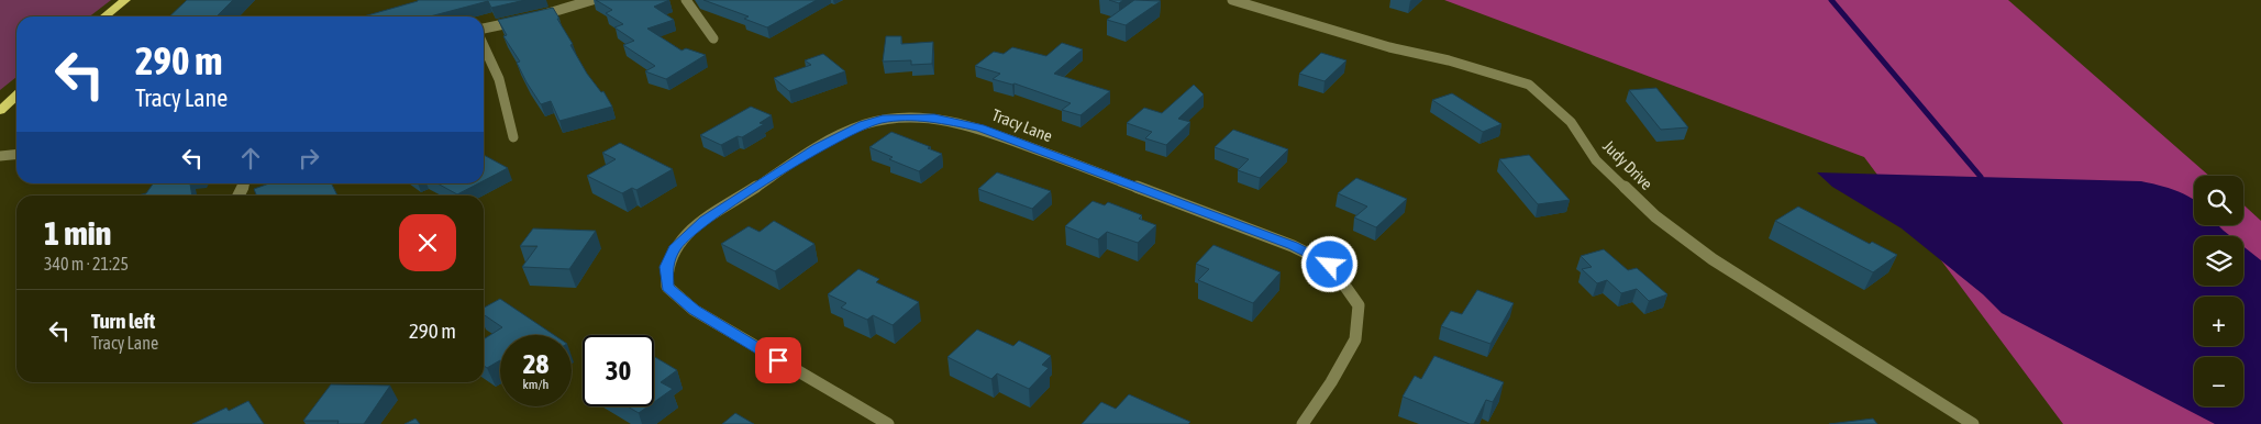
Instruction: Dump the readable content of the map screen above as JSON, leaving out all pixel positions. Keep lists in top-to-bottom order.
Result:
{
  "streets": {
    "street": ["Tracy Lane", "Judy Drive"]
  },
  "page": {
    "turn": ["290 m", "Tracy Lane"],
    "map_buttons": ["+", "−"],
    "heading": ["1 min", "340 m · 21:25"],
    "list": [
      {
        "name": "Turn left",
        "note": "Tracy Lane",
        "value": "290 m"
      }
    ],
    "speed": "28 km/h",
    "limit": "30"
  }
}
